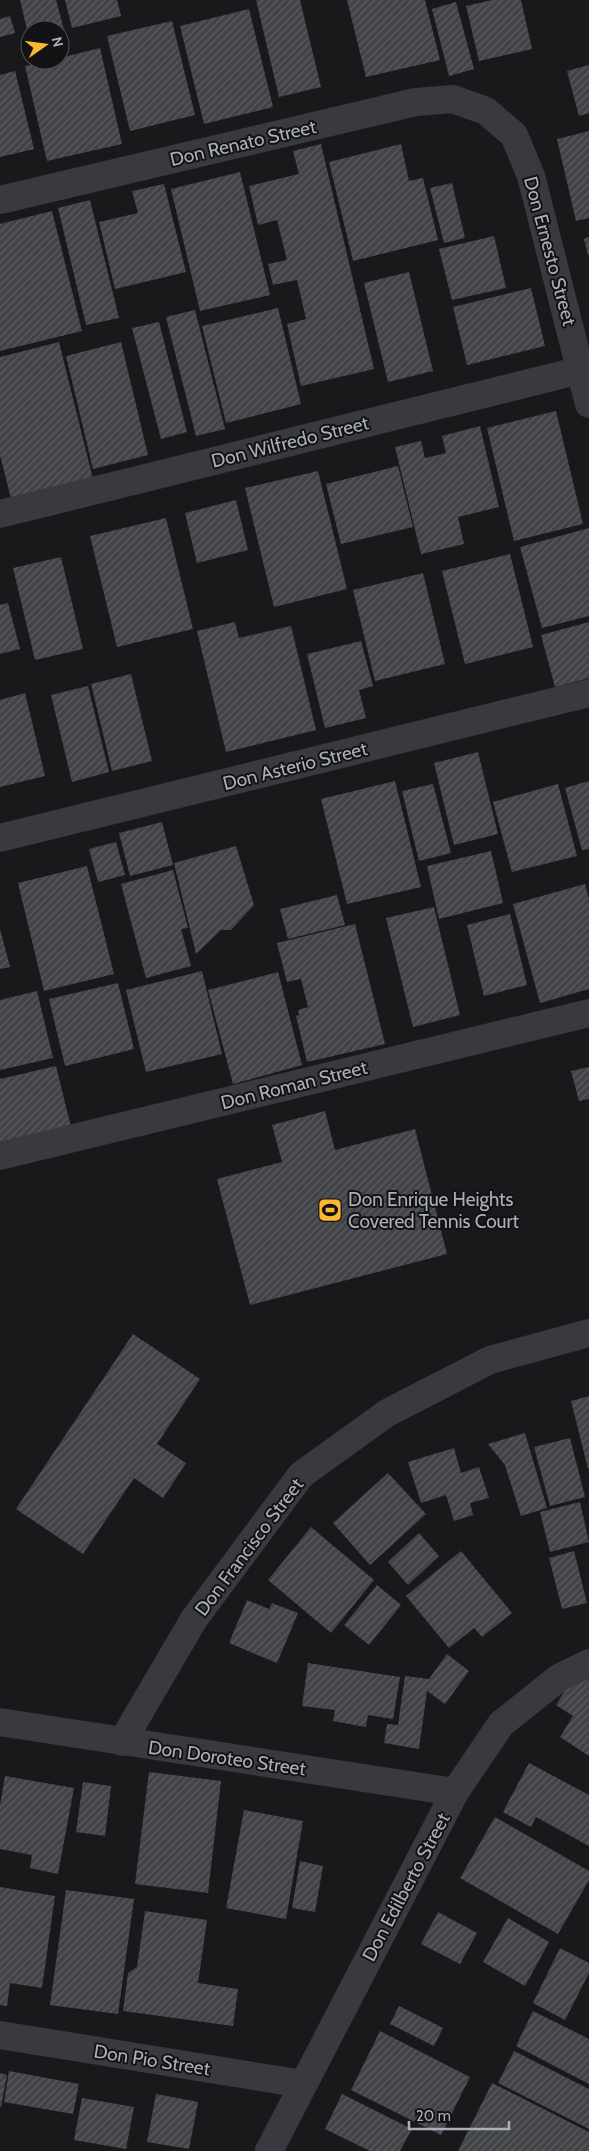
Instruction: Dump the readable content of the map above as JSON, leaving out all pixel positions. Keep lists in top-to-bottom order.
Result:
{
  "streets": {
    "street": [
      "Don Renato Street",
      "Don Ernesto Street",
      "Don Wilfredo Street",
      "Don Asterio Street",
      "Don Roman Street",
      "Don Francisco Street",
      "Don Doroteo Street",
      "Don Edilberto Street",
      "Don Pio Street"
    ]
  },
  "crossings": [
    ["Don Renato Street", "Don Ernesto Street"],
    ["Don Ernesto Street", "Don Wilfredo Street"],
    ["Don Francisco Street", "Don Doroteo Street"],
    ["Don Doroteo Street", "Don Edilberto Street"],
    ["Don Edilberto Street", "Don Pio Street"]
  ],
  "places": {
    "sports": ["Don Enrique Heights Covered Tennis Court"]
  },
  "scale_bar": "20 m",
  "north": "right"
}
